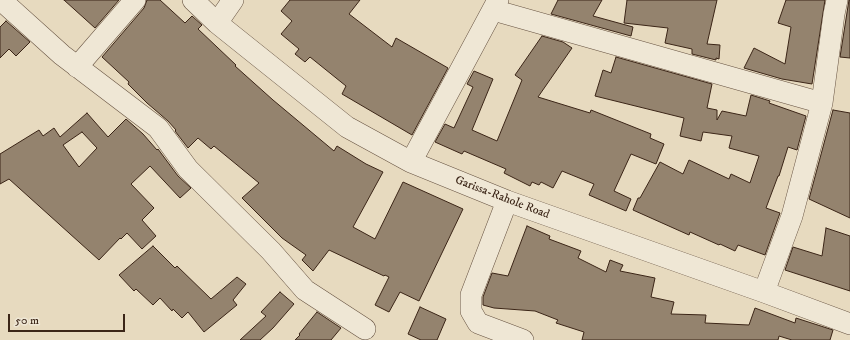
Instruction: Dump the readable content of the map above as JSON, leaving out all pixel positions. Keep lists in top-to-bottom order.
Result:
{
  "streets": {
    "street": ["Garissa-Rahole Road"]
  },
  "scale_bar": "50 m"
}
